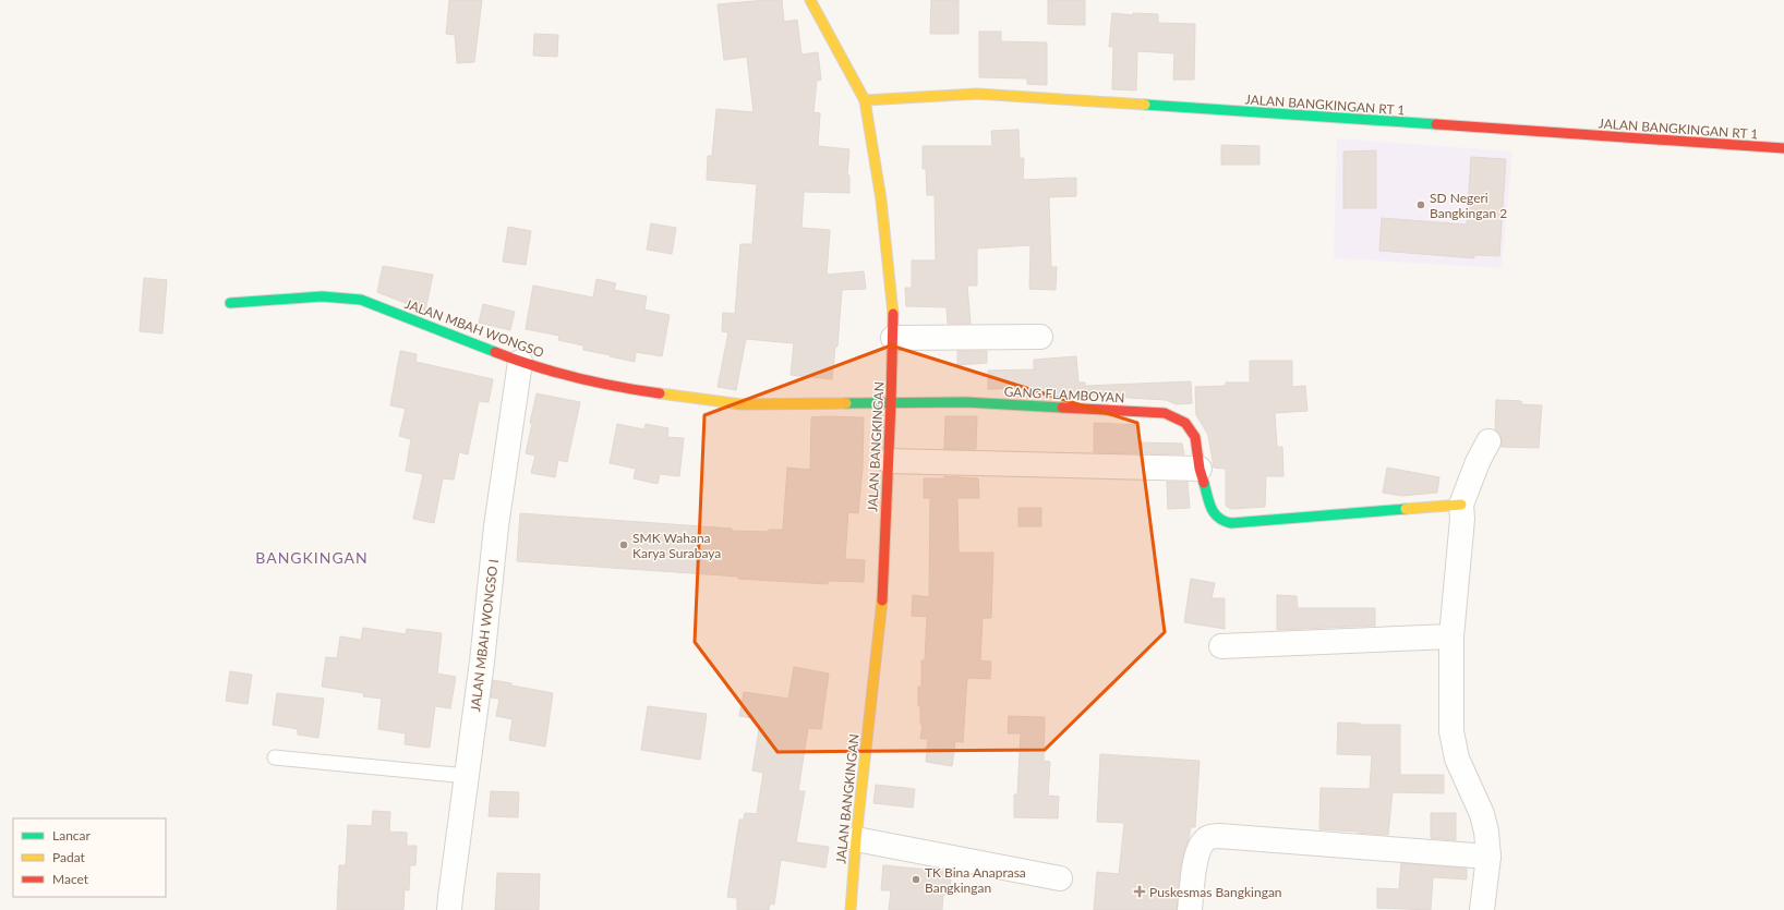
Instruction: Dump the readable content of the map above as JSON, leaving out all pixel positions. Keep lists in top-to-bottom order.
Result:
{
  "streets": {
    "street": [
      "JALAN BANGKINGAN RT 1",
      "JALAN MBAH WONGSO",
      "GANG FLAMBOYAN",
      "JALAN BANGKINGAN",
      "JALAN MBAH WONGSO I"
    ]
  },
  "crossings": [
    ["JALAN BANGKINGAN RT 1", "JALAN BANGKINGAN"],
    ["JALAN MBAH WONGSO", "GANG FLAMBOYAN"],
    ["JALAN MBAH WONGSO", "JALAN BANGKINGAN"],
    ["JALAN MBAH WONGSO", "JALAN MBAH WONGSO I"],
    ["GANG FLAMBOYAN", "JALAN BANGKINGAN"]
  ],
  "districts": ["BANGKINGAN"],
  "places": {
    "other": ["SD Negeri Bangkingan 2", "SMK Wahana Karya Surabaya", "TK Bina Anaprasa Bangkingan"],
    "health": ["Puskesmas Bangkingan"]
  },
  "legend": ["Lancar", "Padat", "Macet"]
}
